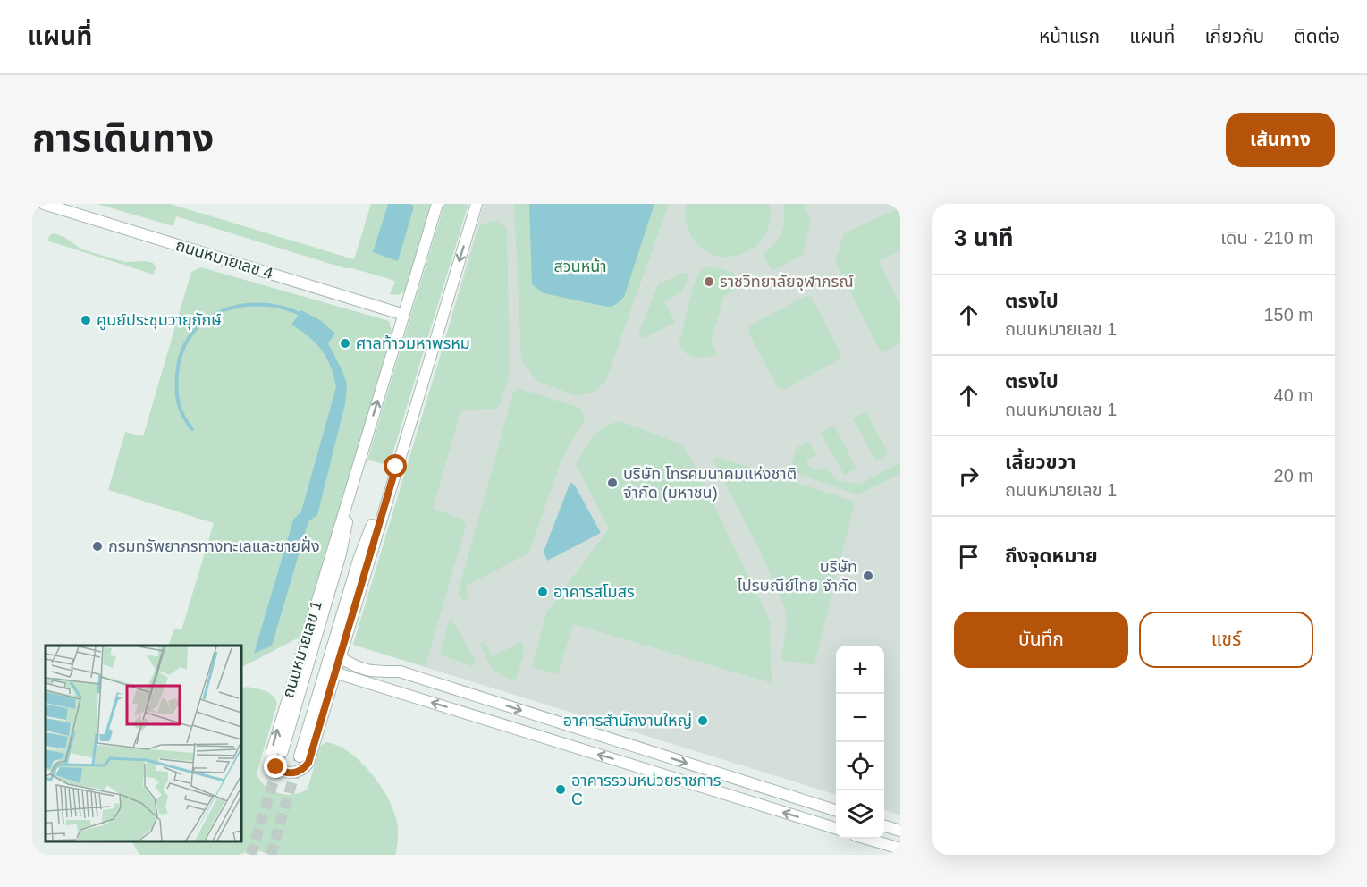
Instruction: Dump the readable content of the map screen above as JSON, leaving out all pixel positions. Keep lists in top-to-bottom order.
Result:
{
  "streets": {
    "street": ["ถนนหมายเลข 4", "ถนนหมายเลข 1"]
  },
  "crossings": [
    ["ถนนหมายเลข 4", "ถนนหมายเลข 1"]
  ],
  "parks": ["สวนหน้า"],
  "places": [
    "ราชวิทยาลัยจุฬาภรณ์",
    "ศูนย์ประชุมวายุภักษ์",
    "ศาลท้าวมหาพรหม",
    "บริษัท โทรคมนาคมแห่งชาติ จำกัด (มหาชน)",
    "กรมทรัพยากรทางทะเลและชายฝั่ง",
    "บริษัท ไปรษณีย์ไทย จำกัด",
    "อาคารสโมสร",
    "อาคารสำนักงานใหญ่",
    "อาคารรวมหน่วยราชการ C"
  ],
  "page": {
    "header": "แผนที่",
    "nav": [
      "หน้าแรก",
      "แผนที่",
      "เกี่ยวกับ",
      "ติดต่อ"
    ],
    "title": "การเดินทาง",
    "buttons": [
      "เส้นทาง",
      ["บันทึก", "แชร์"]
    ],
    "heading": ["3 นาที", "เดิน · 210 m"],
    "list": [
      ["ตรงไป", "ถนนหมายเลข 1", "150 m"],
      ["ตรงไป", "ถนนหมายเลข 1", "40 m"],
      ["เลี้ยวขวา", "ถนนหมายเลข 1", "20 m"],
      "ถึงจุดหมาย"
    ],
    "map_buttons": ["+", "−"]
  }
}
